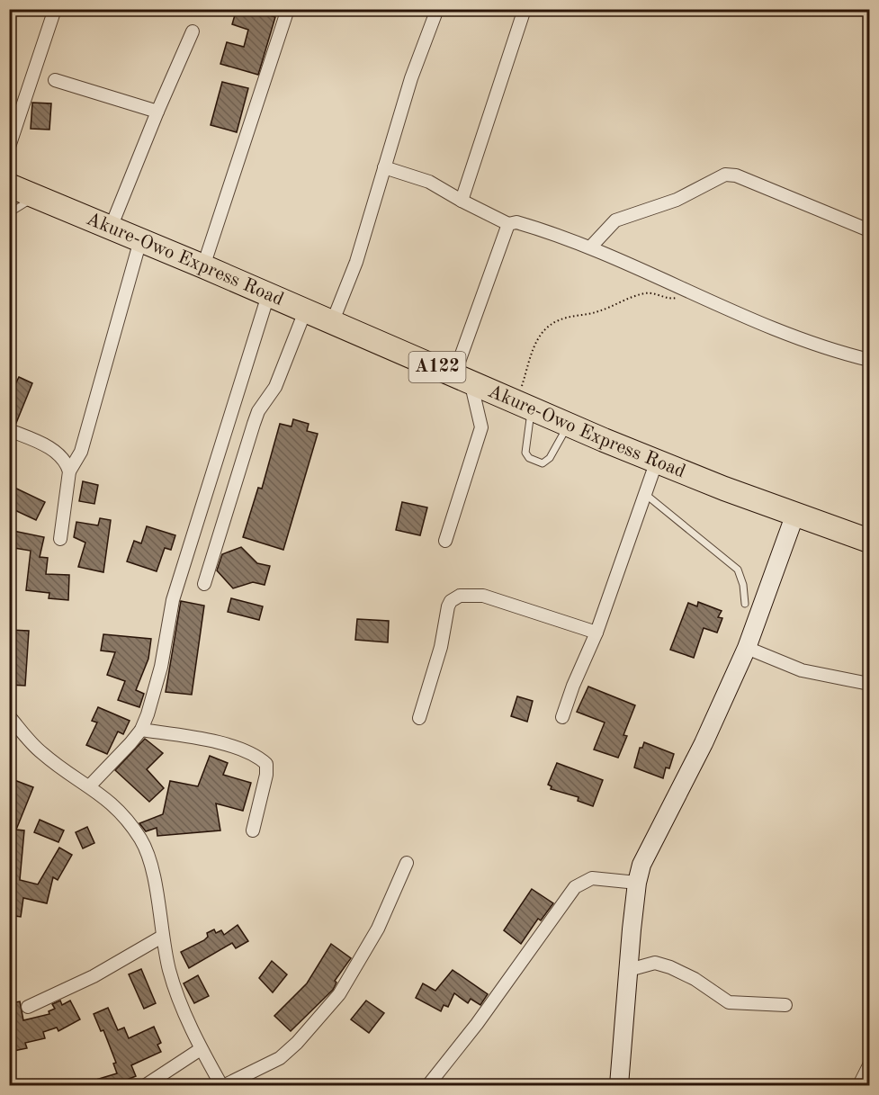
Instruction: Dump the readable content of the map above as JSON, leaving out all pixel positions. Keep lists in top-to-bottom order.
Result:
{
  "streets": {
    "highway": ["Akure-Owo Express Road", "A122"]
  }
}
